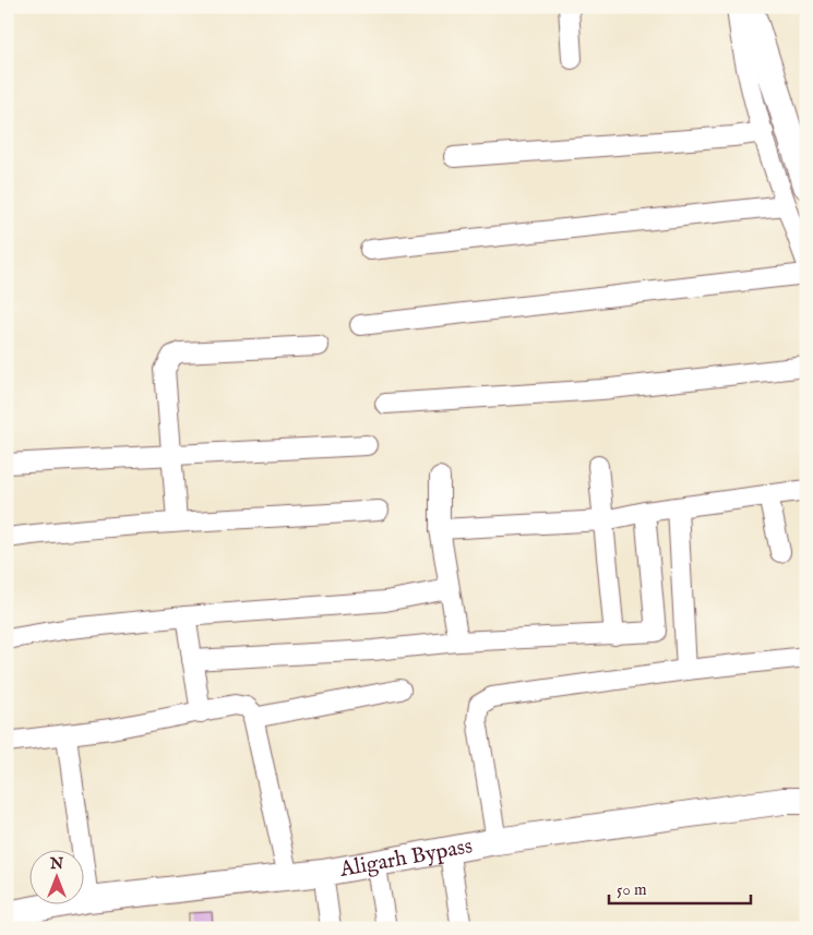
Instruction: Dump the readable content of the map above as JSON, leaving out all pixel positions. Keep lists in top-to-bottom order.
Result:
{
  "streets": {
    "main road": ["Aligarh Bypass"]
  },
  "scale_bar": "50 m",
  "north": "top"
}
